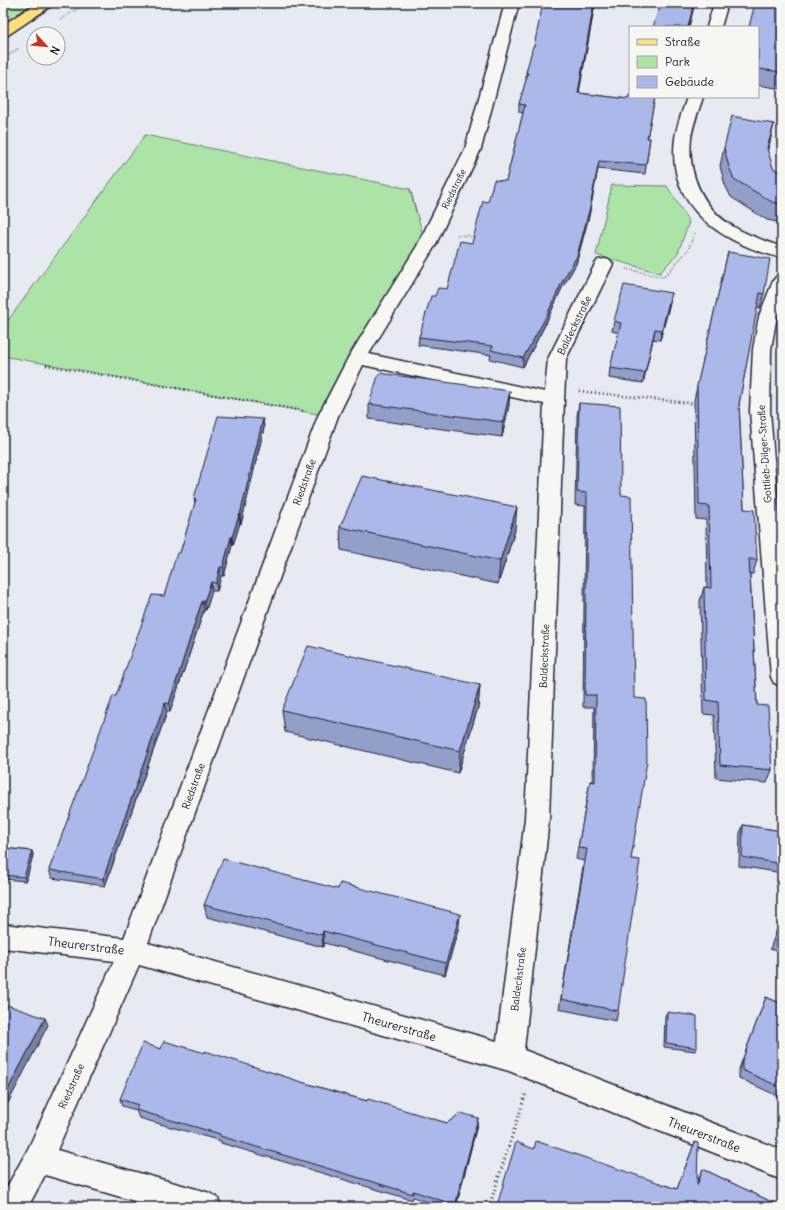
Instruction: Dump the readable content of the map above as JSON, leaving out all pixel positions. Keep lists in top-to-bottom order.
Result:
{
  "streets": {
    "street": [
      "Riedstraße",
      "Baldeckstraße",
      "Gottlieb-Dilger-Straße",
      "Theurerstraße"
    ]
  },
  "crossings": [
    ["Riedstraße", "Theurerstraße"],
    ["Baldeckstraße", "Theurerstraße"]
  ],
  "legend": ["Straße", "Park", "Gebäude"],
  "north": "bottom right"
}
